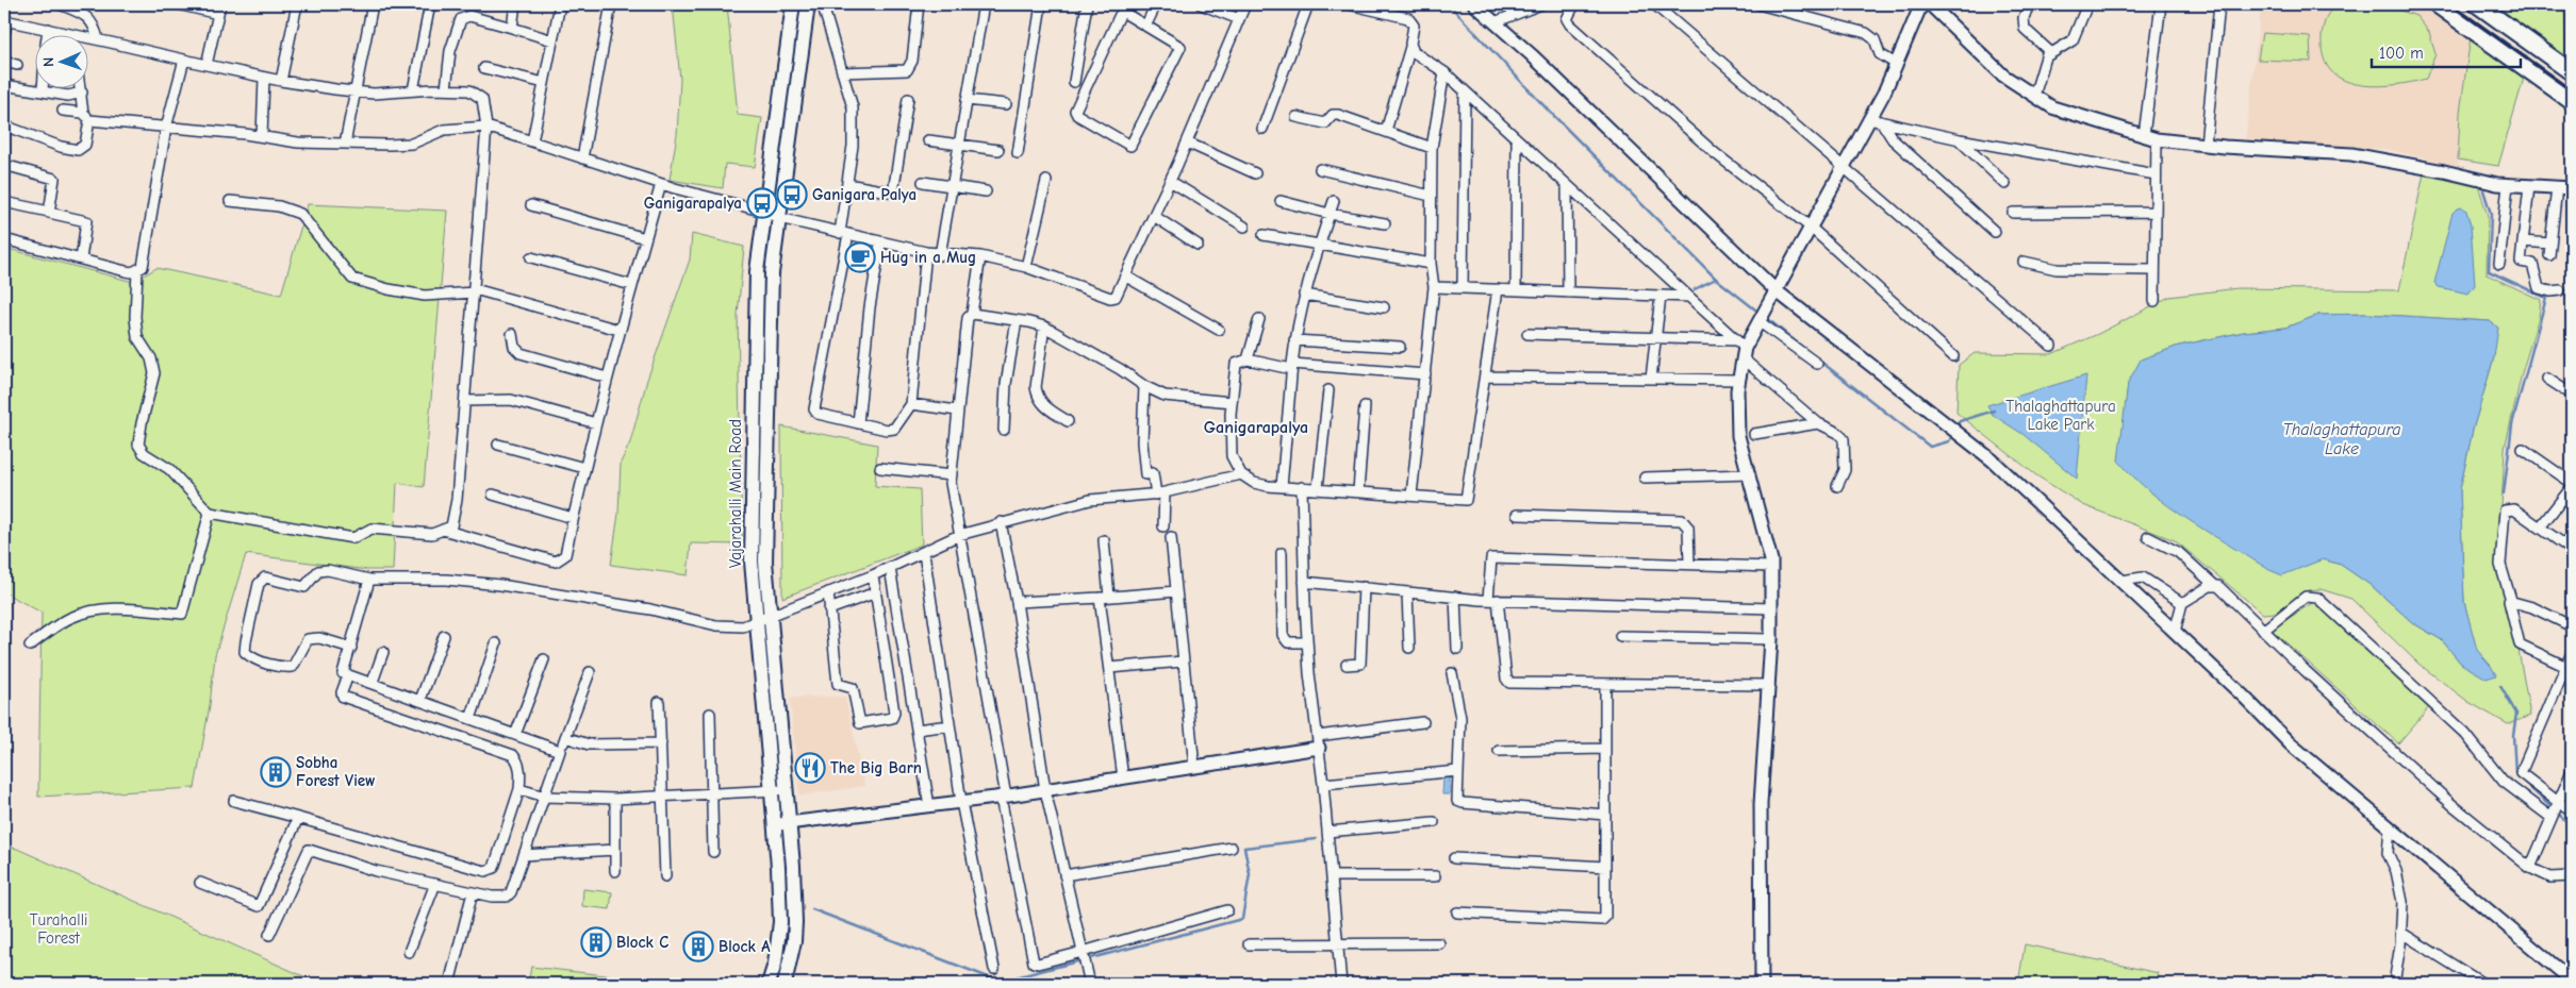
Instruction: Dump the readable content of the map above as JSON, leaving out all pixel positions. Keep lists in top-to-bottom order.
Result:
{
  "streets": {
    "main road": ["Vajarahalli Main Road"]
  },
  "districts": ["Ganigarapalya"],
  "water": ["Thalaghattapura Lake"],
  "parks": ["Thalaghattapura Lake Park", "Turahalli Forest"],
  "places": {
    "bus stop": ["Ganigara Palya", "Ganigarapalya"],
    "cafe": ["Hug in a Mug"],
    "restaurant": ["The Big Barn"],
    "building": ["Sobha Forest View", "Block C", "Block A"]
  },
  "scale_bar": "100 m",
  "north": "left"
}
